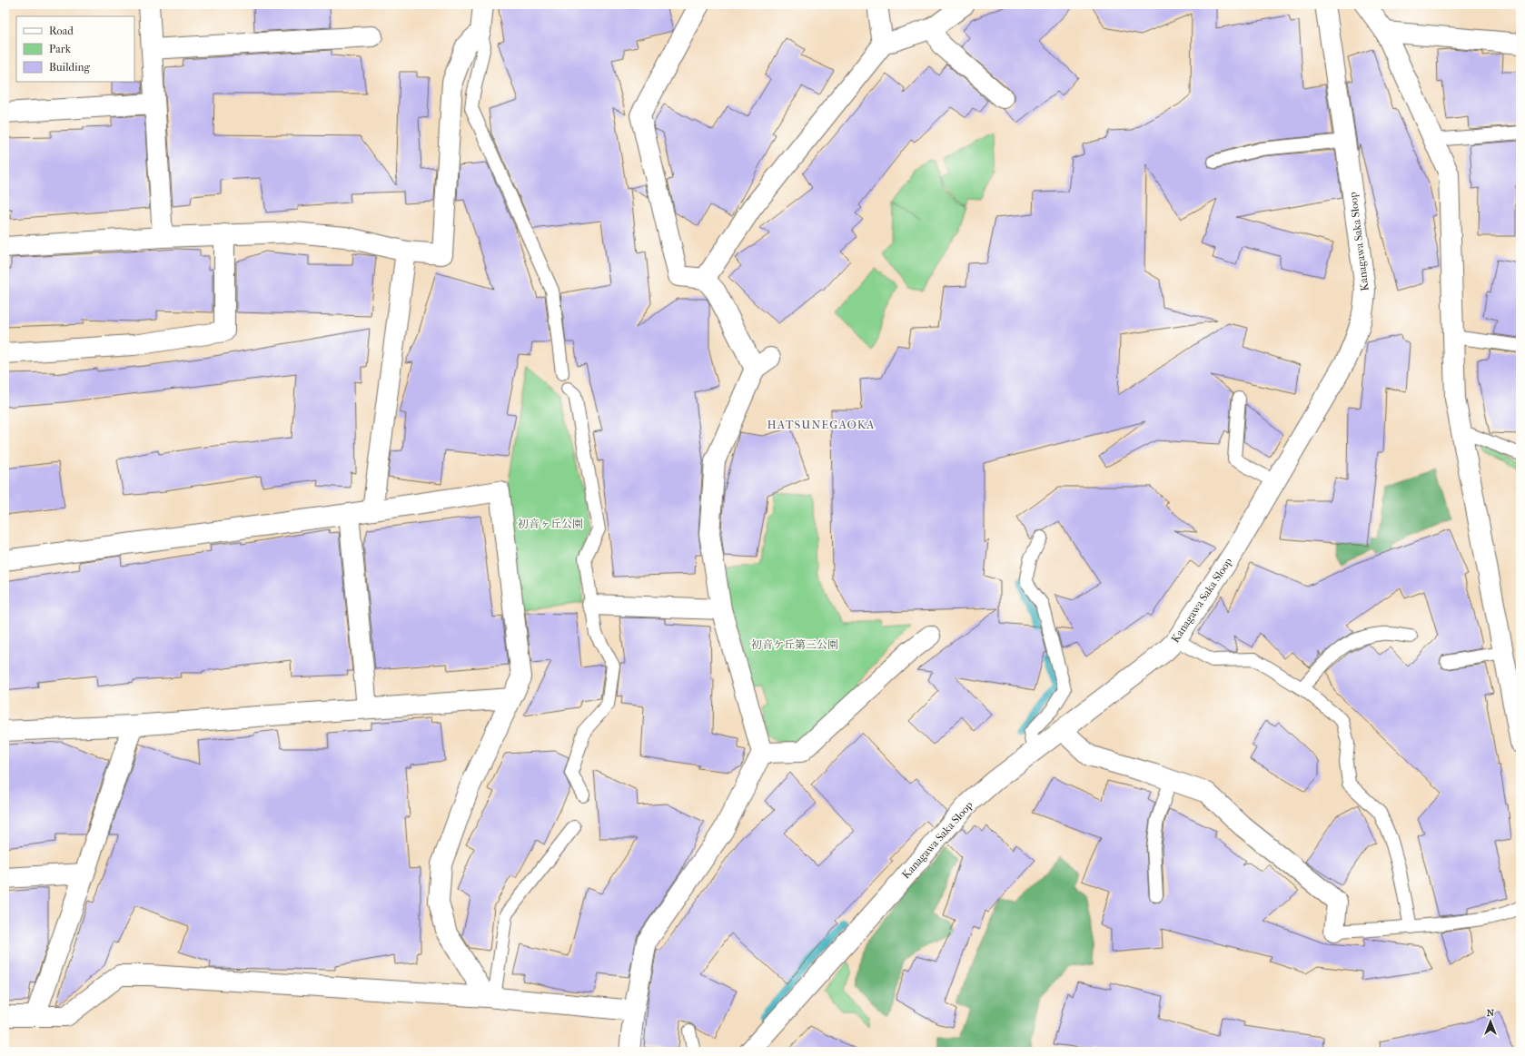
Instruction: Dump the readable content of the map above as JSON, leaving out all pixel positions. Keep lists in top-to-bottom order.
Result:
{
  "streets": {
    "street": ["Kanagawa Saka Sloop"]
  },
  "districts": ["HATSUNEGAOKA"],
  "parks": ["初音ヶ丘公園", "初音ケ丘第三公園"],
  "legend": ["Road", "Park", "Building"],
  "north": "top"
}
